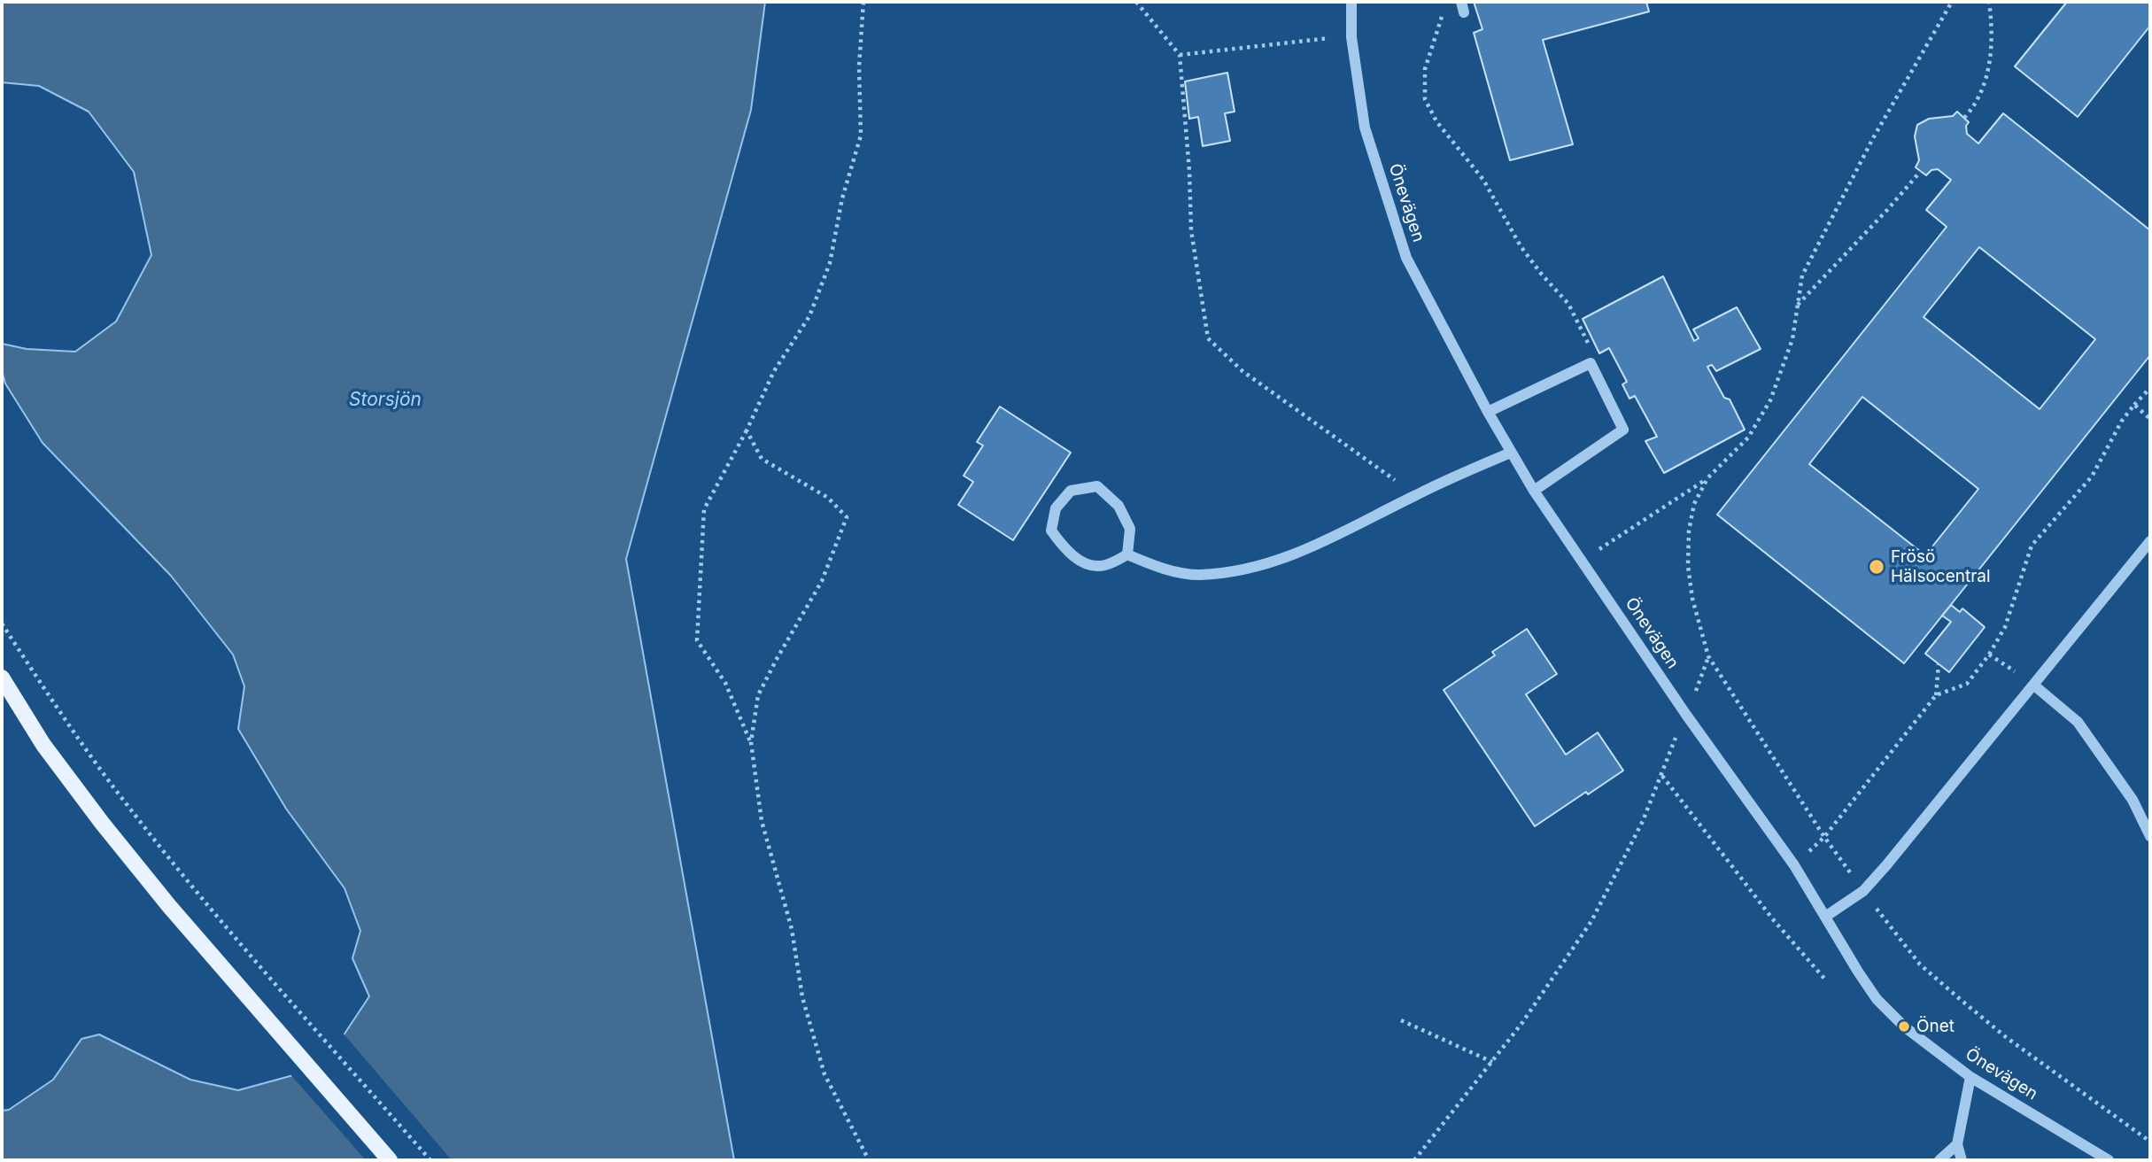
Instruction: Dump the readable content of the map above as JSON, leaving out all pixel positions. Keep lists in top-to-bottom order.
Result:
{
  "streets": {
    "street": ["Önevägen"]
  },
  "water": ["Storsjön"],
  "places": ["Frösö Hälsocentral", "Önet"]
}
